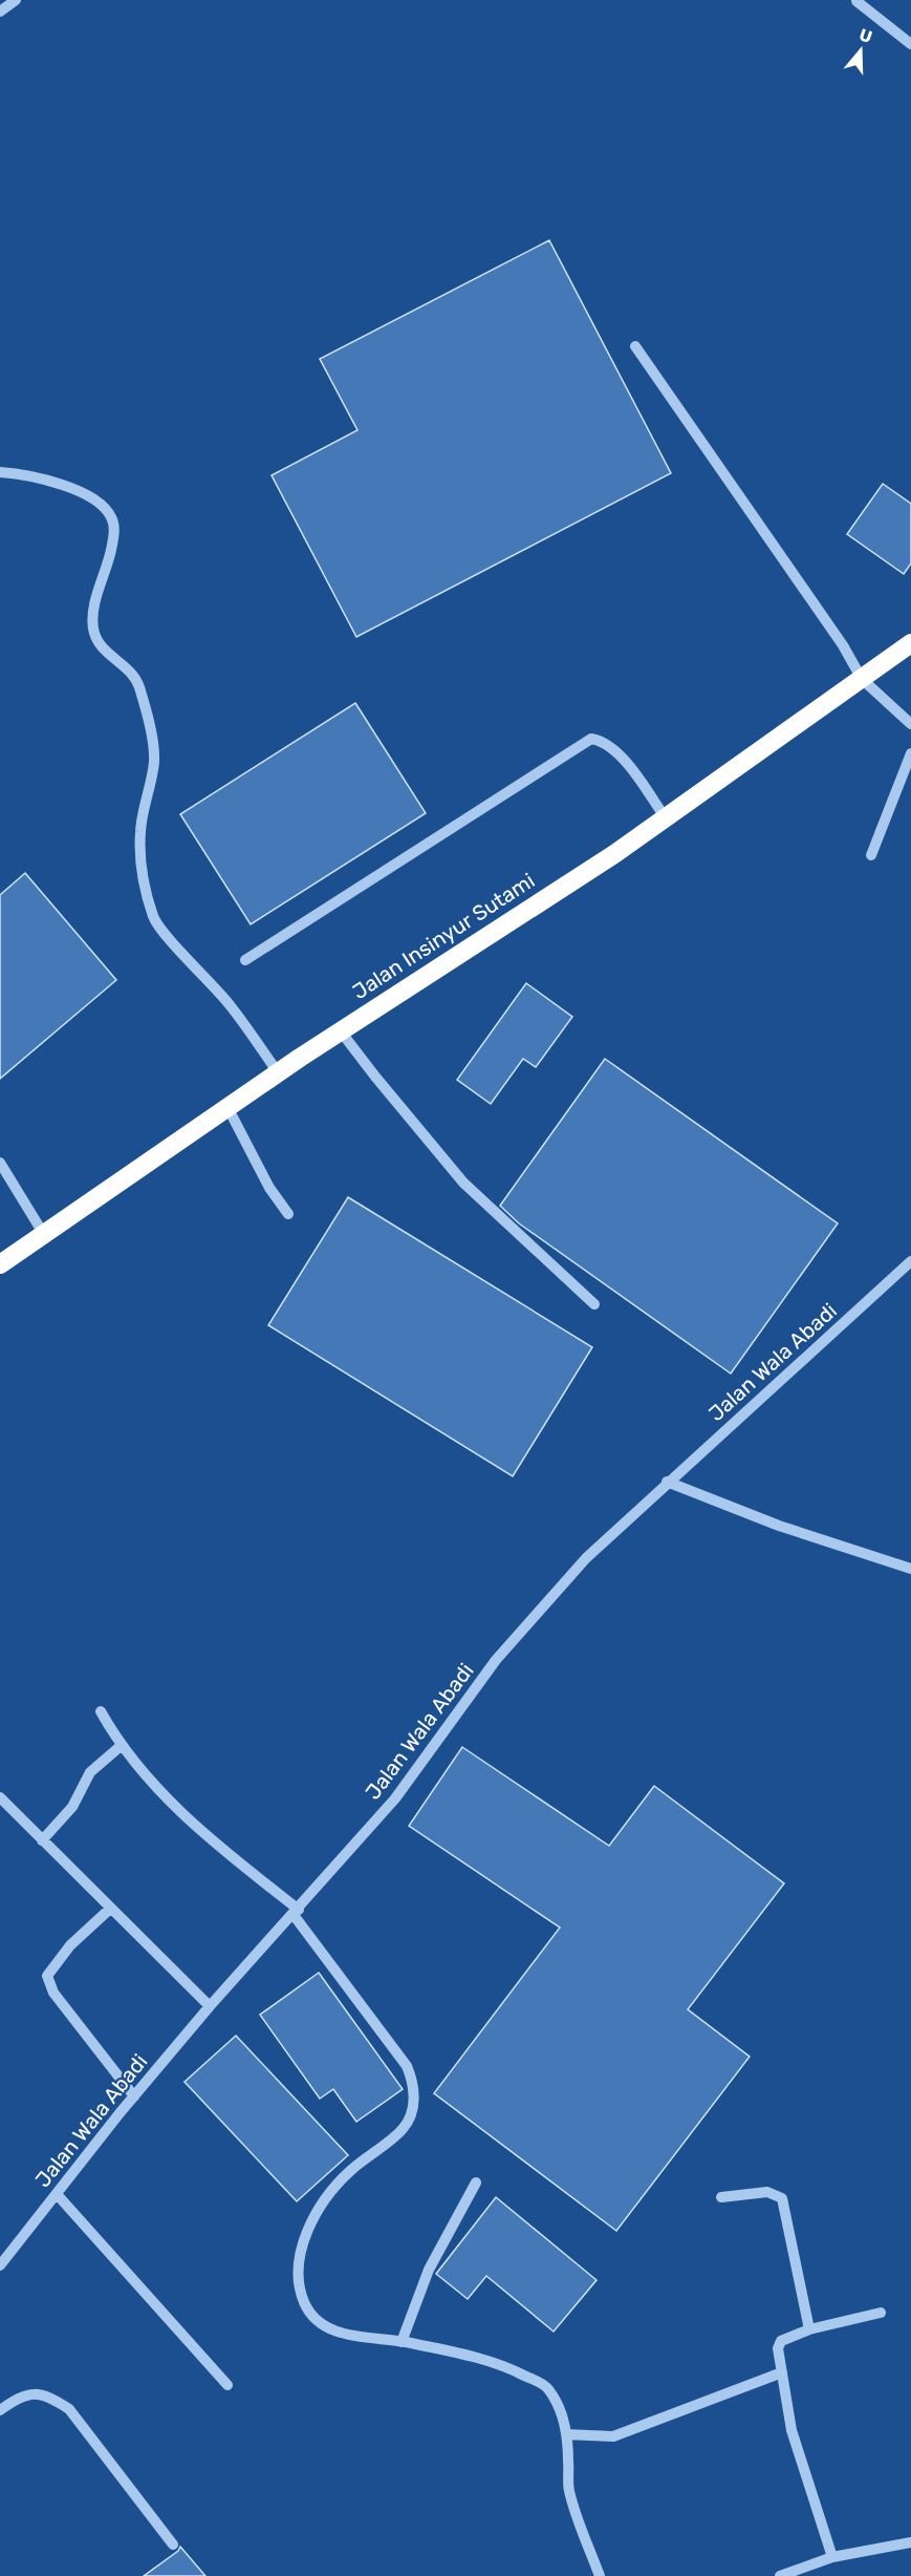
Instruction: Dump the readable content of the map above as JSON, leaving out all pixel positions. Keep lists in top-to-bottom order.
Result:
{
  "streets": {
    "highway": ["Jalan Insinyur Sutami"],
    "street": ["Jalan Wala Abadi"]
  },
  "north": "top"
}
